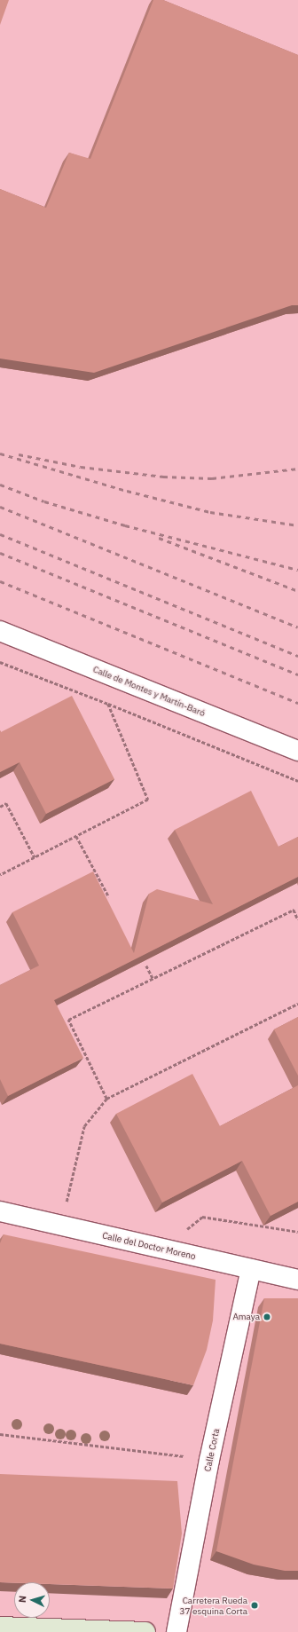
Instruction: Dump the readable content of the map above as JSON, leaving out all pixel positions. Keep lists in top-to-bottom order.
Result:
{
  "streets": {
    "street": ["Calle de Montes y Martín-Baró", "Calle del Doctor Moreno", "Calle Corta"]
  },
  "crossings": [
    ["Calle del Doctor Moreno", "Calle Corta"]
  ],
  "places": ["Amaya", "Carretera Rueda 37 esquina Corta"],
  "north": "left"
}
